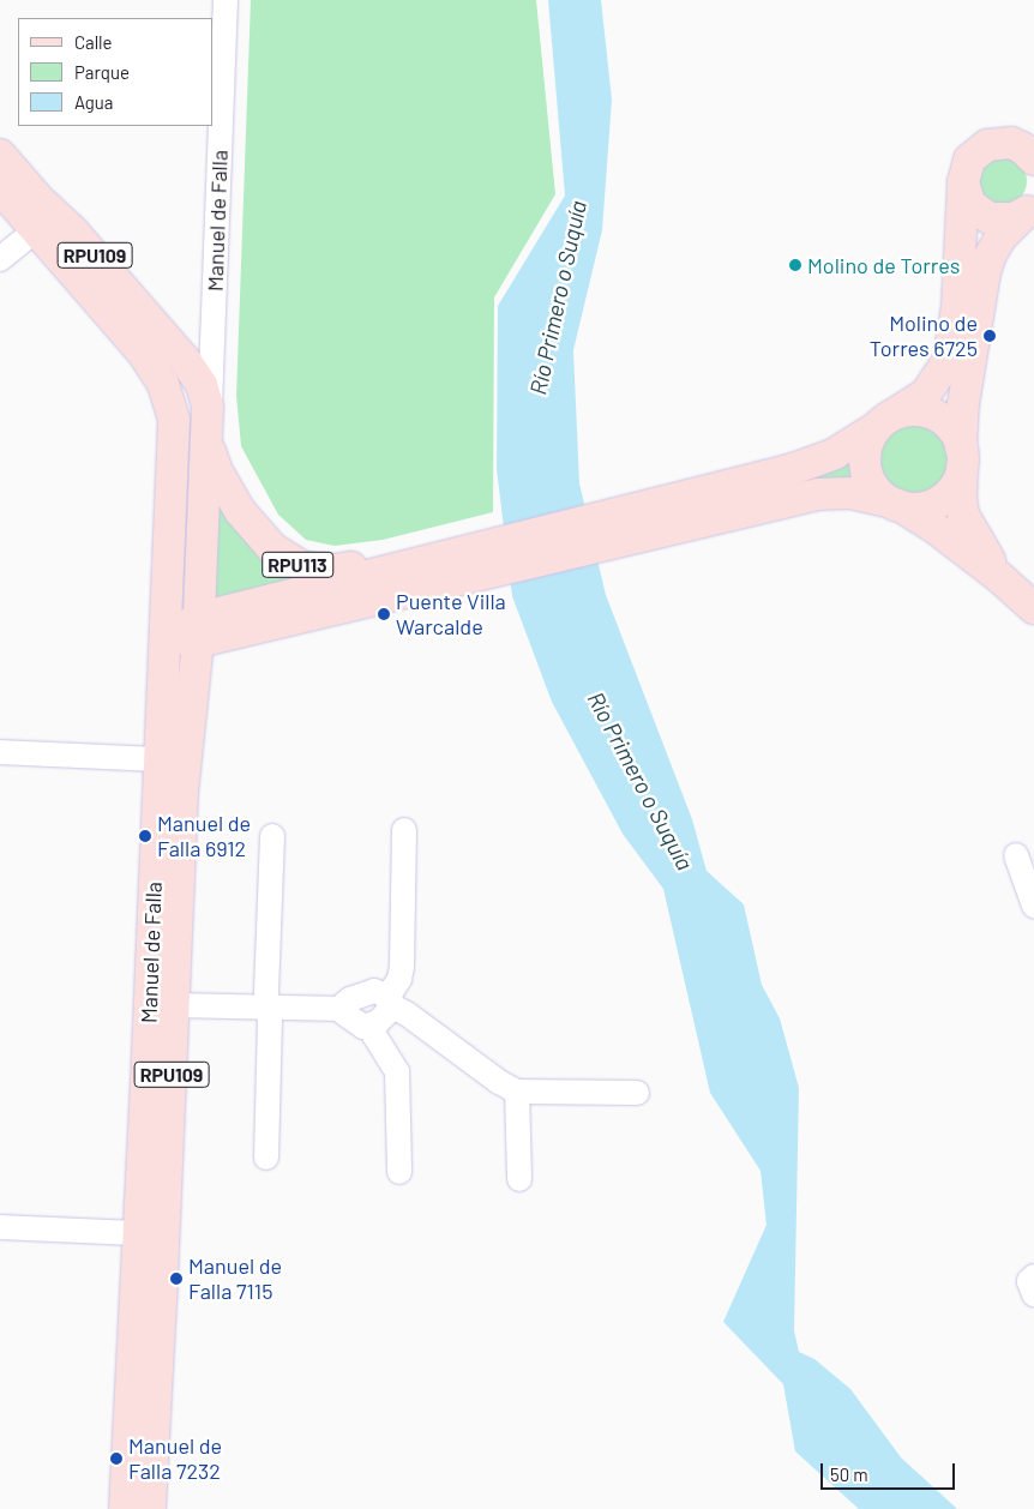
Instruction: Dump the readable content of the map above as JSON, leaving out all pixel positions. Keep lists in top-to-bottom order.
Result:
{
  "streets": {
    "main road": ["Manuel de Falla", "RPU109", "RPU113"]
  },
  "crossings": [
    ["Manuel de Falla", "RPU109"],
    ["Manuel de Falla", "RPU113"]
  ],
  "water": ["Río Primero o Suquía"],
  "places": [
    "Molino de Torres",
    "Molino de Torres 6725",
    "Puente Villa Warcalde",
    "Manuel de Falla 6912",
    "Manuel de Falla 7115",
    "Manuel de Falla 7232"
  ],
  "legend": ["Calle", "Parque", "Agua"],
  "scale_bar": "50 m"
}
